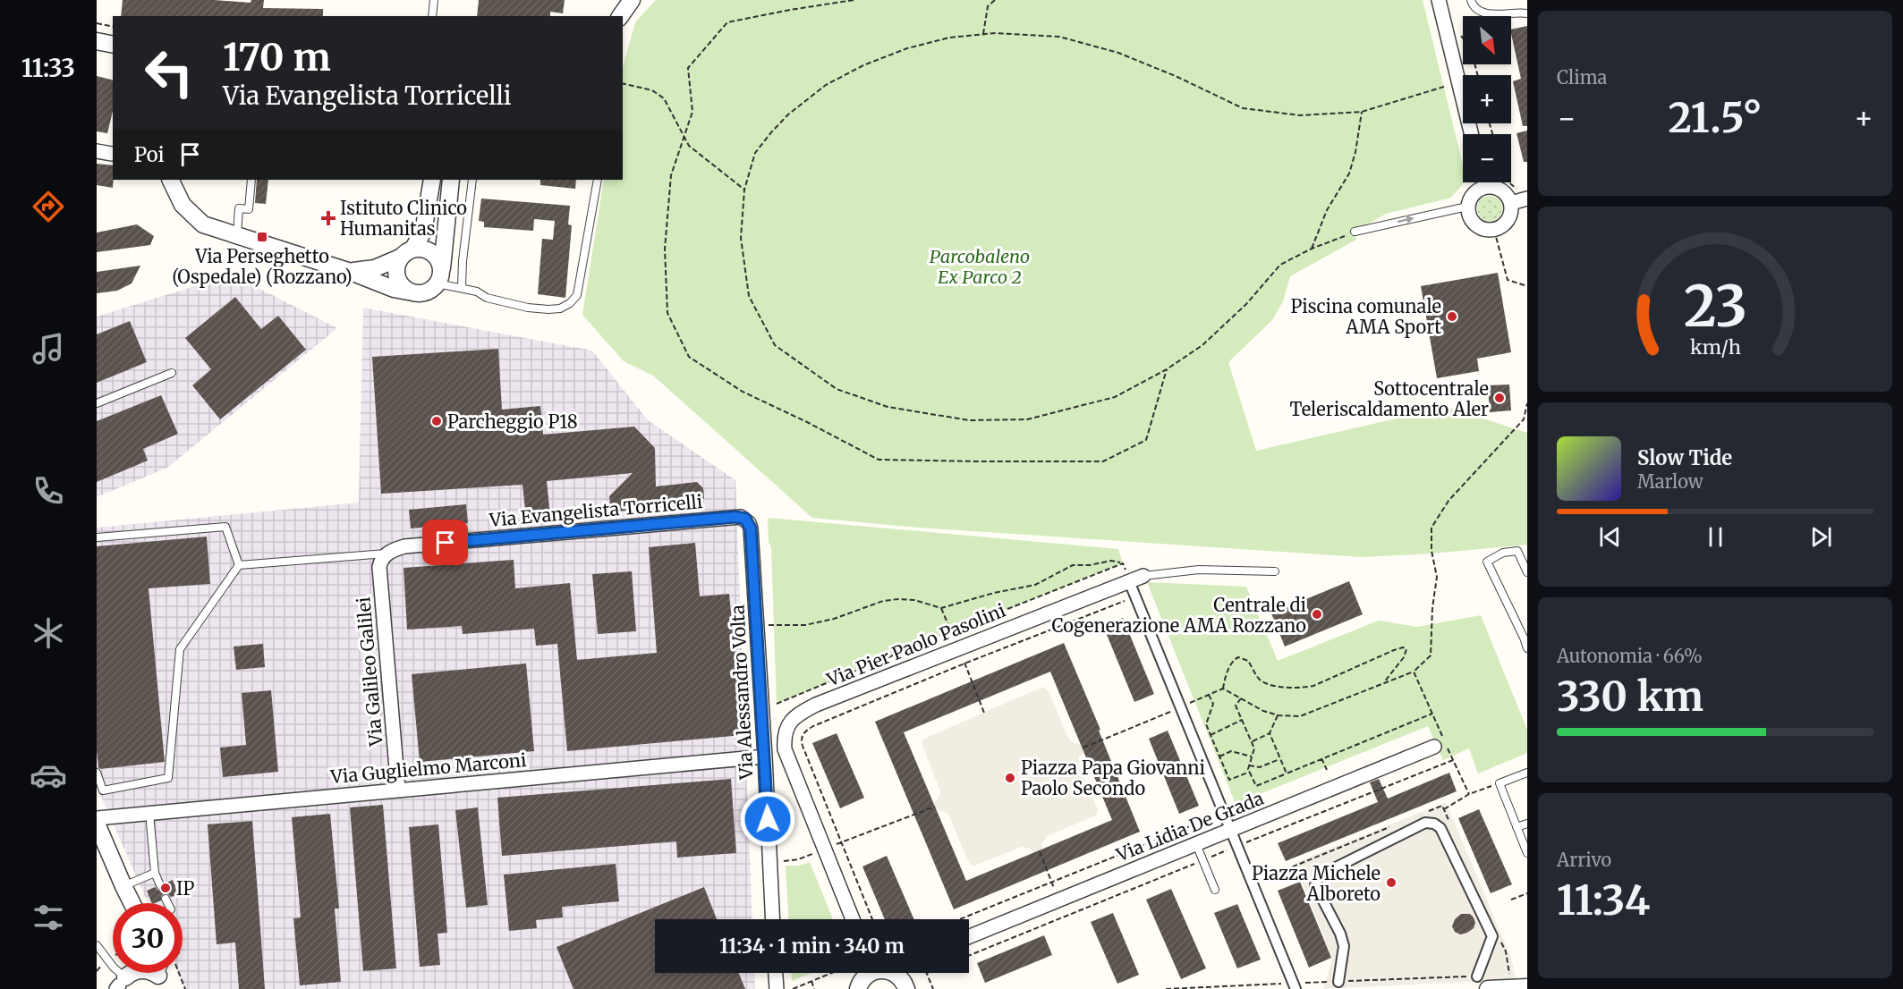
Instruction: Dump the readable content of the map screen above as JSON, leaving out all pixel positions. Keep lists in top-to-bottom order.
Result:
{
  "streets": {
    "street": [
      "Via Evangelista Torricelli",
      "Via Pier Paolo Pasolini",
      "Via Galileo Galilei",
      "Via Alessandro Volta",
      "Via Guglielmo Marconi",
      "Via Lidia De Grada"
    ]
  },
  "crossings": [
    ["Via Evangelista Torricelli", "Via Galileo Galilei"],
    ["Via Evangelista Torricelli", "Via Alessandro Volta"],
    ["Via Galileo Galilei", "Via Guglielmo Marconi"],
    ["Via Alessandro Volta", "Via Guglielmo Marconi"]
  ],
  "parks": ["Parcobaleno Ex Parco 2"],
  "places": {
    "health": ["Istituto Clinico Humanitas"],
    "transit": ["Via Perseghetto (Ospedale) (Rozzano)"],
    "other": [
      "Piscina comunale AMA Sport",
      "Sottocentrale Teleriscaldamento Aler",
      "Parcheggio P18",
      "Centrale di Cogenerazione AMA Rozzano",
      "Piazza Papa Giovanni Paolo Secondo",
      "Piazza Michele Alboreto",
      "IP"
    ]
  },
  "north": "bottom right",
  "page": {
    "tabs": "11:33",
    "tile": [
      "Clima",
      ["Autonomia · 66%", "330 km"],
      ["Arrivo", "11:34"]
    ],
    "map_buttons": ["+", "−"],
    "turn": ["170 m", "Via Evangelista Torricelli"],
    "heat": ["−", "21.5°", "+"],
    "then": "Poi",
    "song": ["Slow Tide", "Marlow"],
    "limit": "30",
    "trip": "11:34 · 1 min · 340 m",
    "gauge": ["23", "km/h"]
  }
}
